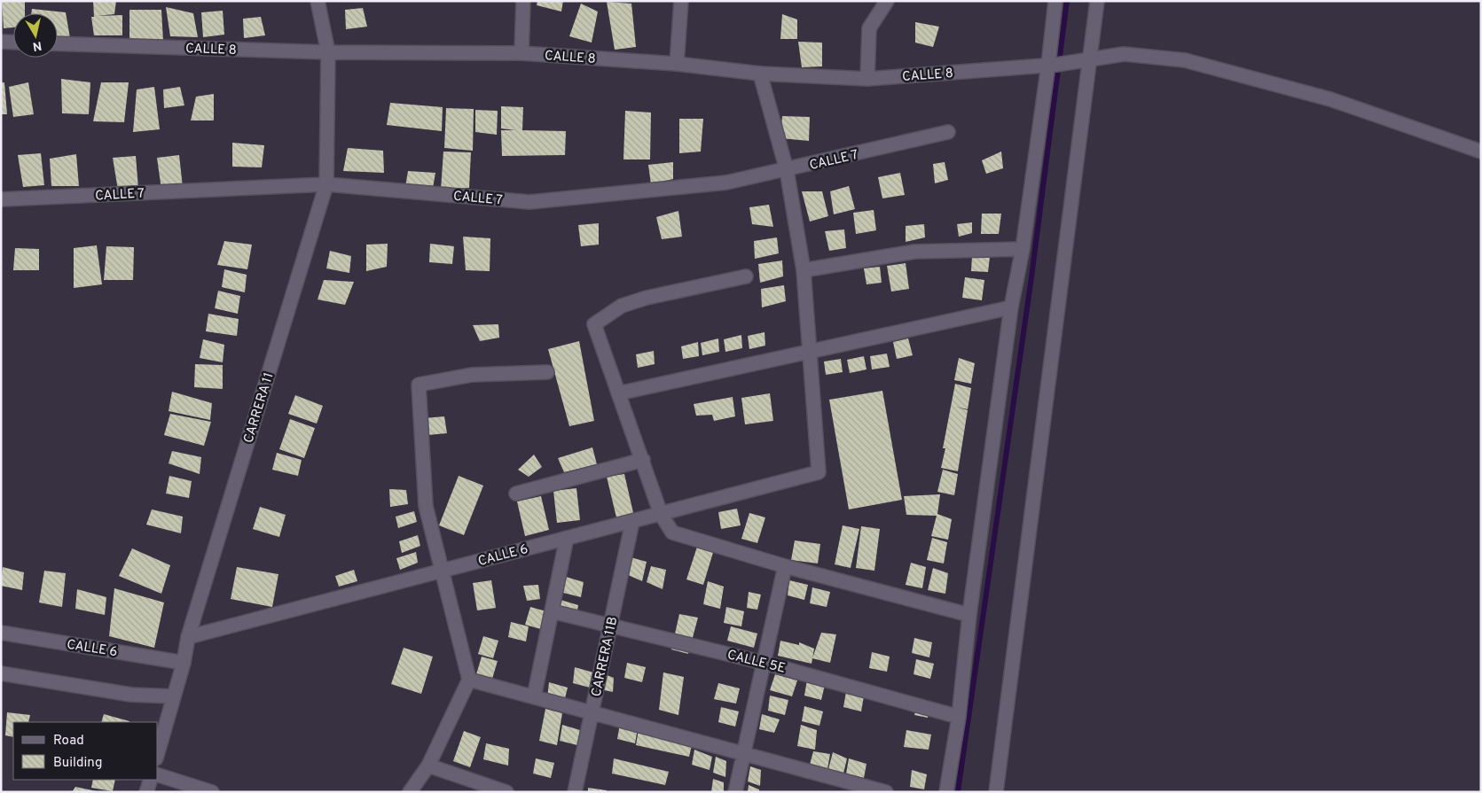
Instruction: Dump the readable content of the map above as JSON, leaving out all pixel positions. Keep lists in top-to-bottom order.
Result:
{
  "streets": {
    "street": [
      "CALLE 8",
      "CALLE 7",
      "CARRERA 11",
      "CALLE 6",
      "CARRERA 11B",
      "CALLE 5E"
    ]
  },
  "crossings": [
    ["CALLE 8", "CARRERA 11"],
    ["CALLE 7", "CARRERA 11"],
    ["CARRERA 11", "CALLE 6"],
    ["CALLE 6", "CARRERA 11B"],
    ["CARRERA 11B", "CALLE 5E"]
  ],
  "legend": ["Road", "Building"],
  "north": "bottom"
}
